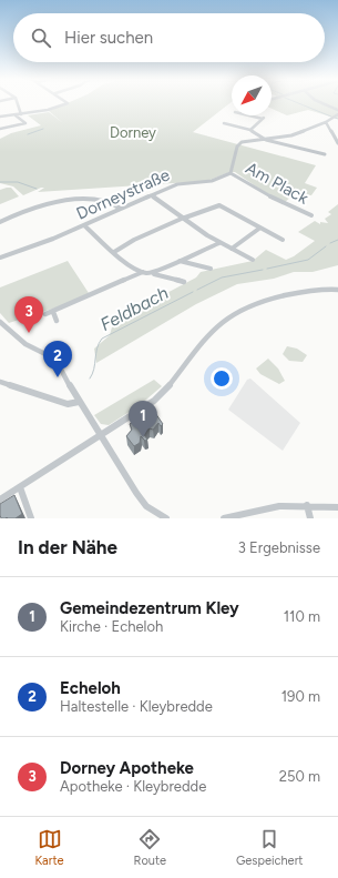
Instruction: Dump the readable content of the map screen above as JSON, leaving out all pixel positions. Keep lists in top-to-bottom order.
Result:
{
  "streets": {
    "street": ["Am Plack", "Dorneystraße"]
  },
  "crossings": [
    ["Am Plack", "Dorneystraße"]
  ],
  "water": ["Feldbach"],
  "parks": ["Dorney"],
  "north": "bottom left",
  "page": {
    "search": "Hier suchen",
    "pins": ["3", "2", "1"],
    "heading": ["In der Nähe", "3 Ergebnisse"],
    "list": [
      {
        "mark": "1",
        "name": "Gemeindezentrum Kley",
        "note": "Kirche · Echeloh",
        "value": "110 m"
      },
      {
        "mark": "2",
        "name": "Echeloh",
        "note": "Haltestelle · Kleybredde",
        "value": "190 m"
      },
      {
        "mark": "3",
        "name": "Dorney Apotheke",
        "note": "Apotheke · Kleybredde",
        "value": "250 m"
      }
    ],
    "nav": ["Karte", "Route", "Gespeichert"]
  }
}
